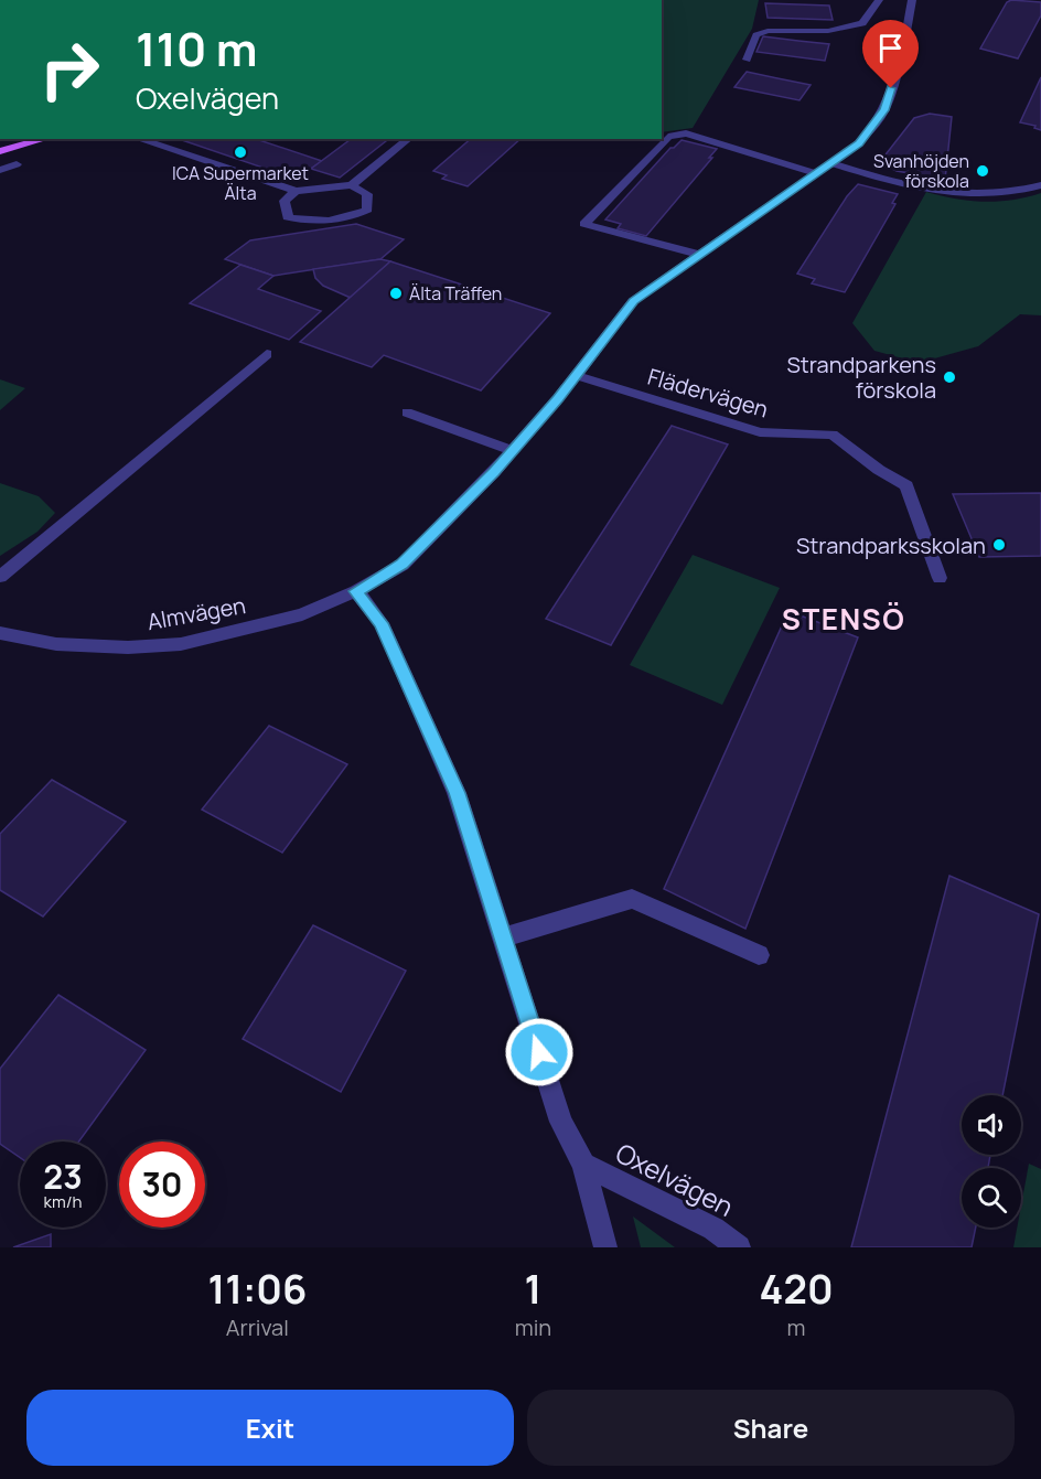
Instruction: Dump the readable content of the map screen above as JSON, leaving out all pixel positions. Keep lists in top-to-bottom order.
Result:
{
  "streets": {
    "street": ["Flädervägen", "Almvägen", "Oxelvägen"]
  },
  "crossings": [
    ["Almvägen", "Oxelvägen"]
  ],
  "districts": ["STENSÖ"],
  "places": [
    "ICA Supermarket Älta",
    "Svanhöjden förskola",
    "Älta Träffen",
    "Strandparkens förskola",
    "Strandparksskolan"
  ],
  "page": {
    "turn": ["110 m", "Oxelvägen"],
    "speed": "23 km/h",
    "limit": "30",
    "eta": [
      "11:06",
      "Arrival",
      "1",
      "min",
      "420",
      "m"
    ],
    "buttons": ["Exit", "Share"]
  }
}
